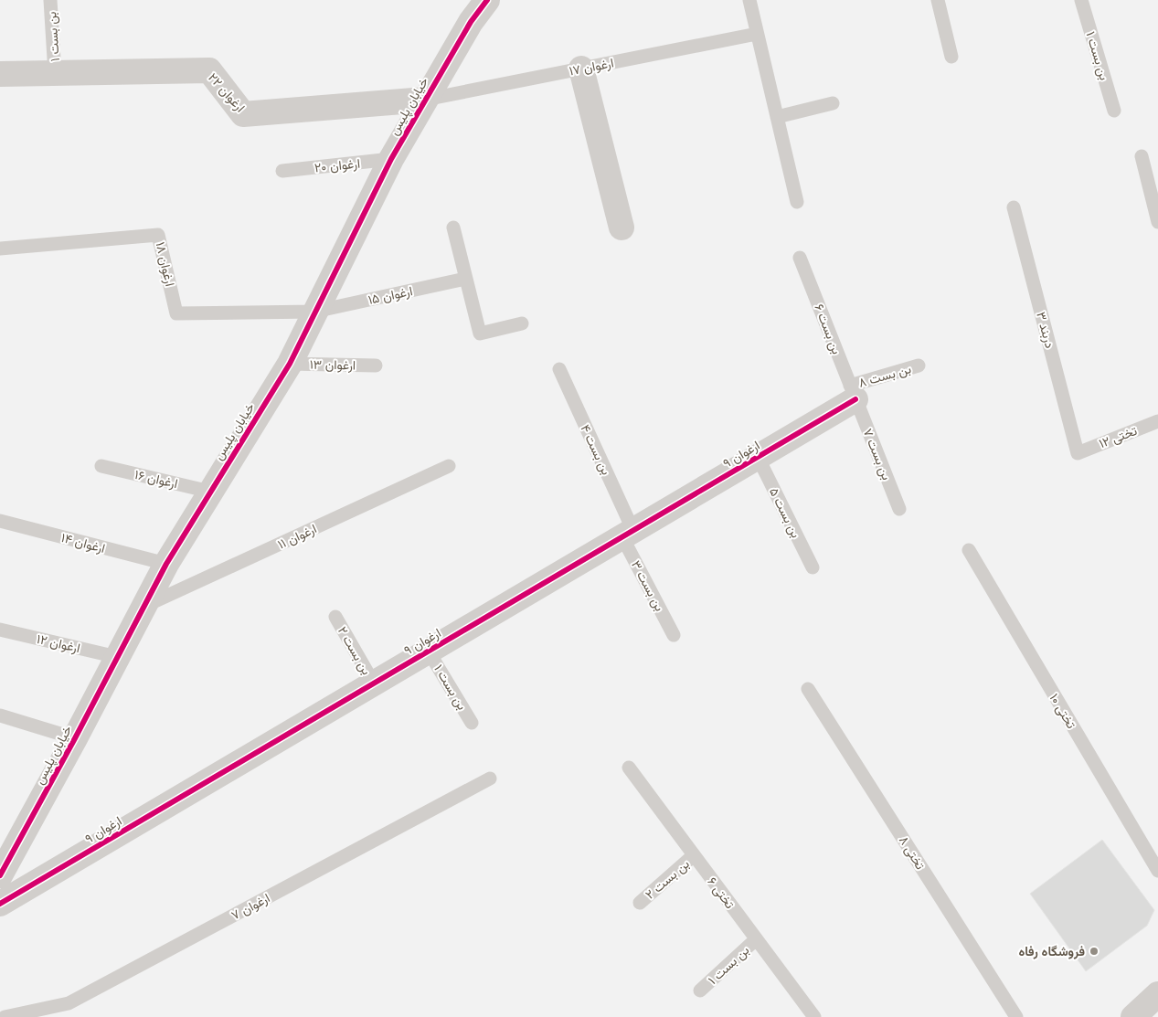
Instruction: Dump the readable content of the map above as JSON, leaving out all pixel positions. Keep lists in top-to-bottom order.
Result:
{
  "streets": {
    "street": ["ارغوان ۲۲", "خیابان پلیس", "ارغوان ۹"],
    "lane": [
      "بن بست ۱",
      "ارغوان ۱۷",
      "ارغوان ۲۰",
      "ارغوان ۱۸",
      "ارغوان ۱۵",
      "بن بست ۶",
      "دربند ۳",
      "ارغوان ۱۳",
      "بن بست ۸",
      "تختی ۱۲",
      "بن بست ۴",
      "بن بست ۷",
      "ارغوان ۱۶",
      "بن بست ۵",
      "ارغوان ۱۱",
      "ارغوان ۱۴",
      "بن بست ۳",
      "ارغوان ۱۲",
      "بن بست ۲",
      "تختی ۱۰",
      "تختی ۸",
      "تختی ۶",
      "ارغوان ۷"
    ]
  },
  "crossings": [
    ["بن بست ۱", "ارغوان ۲۲"],
    ["بن بست ۱", "ارغوان ۹"],
    ["بن بست ۱", "تختی ۶"],
    ["ارغوان ۱۷", "ارغوان ۲۲"],
    ["ارغوان ۱۷", "خیابان پلیس"],
    ["ارغوان ۲۲", "خیابان پلیس"],
    ["خیابان پلیس", "ارغوان ۲۰"],
    ["خیابان پلیس", "ارغوان ۱۸"],
    ["خیابان پلیس", "ارغوان ۱۵"],
    ["خیابان پلیس", "ارغوان ۱۳"],
    ["خیابان پلیس", "ارغوان ۱۶"],
    ["خیابان پلیس", "ارغوان ۱۱"],
    ["خیابان پلیس", "ارغوان ۱۴"],
    ["خیابان پلیس", "ارغوان ۱۲"],
    ["ارغوان ۱۸", "ارغوان ۱۵"],
    ["بن بست ۶", "بن بست ۸"],
    ["بن بست ۶", "ارغوان ۹"],
    ["بن بست ۶", "بن بست ۷"],
    ["دربند ۳", "تختی ۱۲"],
    ["بن بست ۸", "ارغوان ۹"],
    ["بن بست ۸", "بن بست ۷"],
    ["بن بست ۴", "ارغوان ۹"],
    ["بن بست ۴", "بن بست ۳"],
    ["ارغوان ۹", "بن بست ۷"],
    ["ارغوان ۹", "بن بست ۵"],
    ["ارغوان ۹", "بن بست ۳"],
    ["ارغوان ۹", "بن بست ۲"],
    ["بن بست ۲", "تختی ۶"]
  ],
  "places": ["فروشگاه رفاه"]
}
